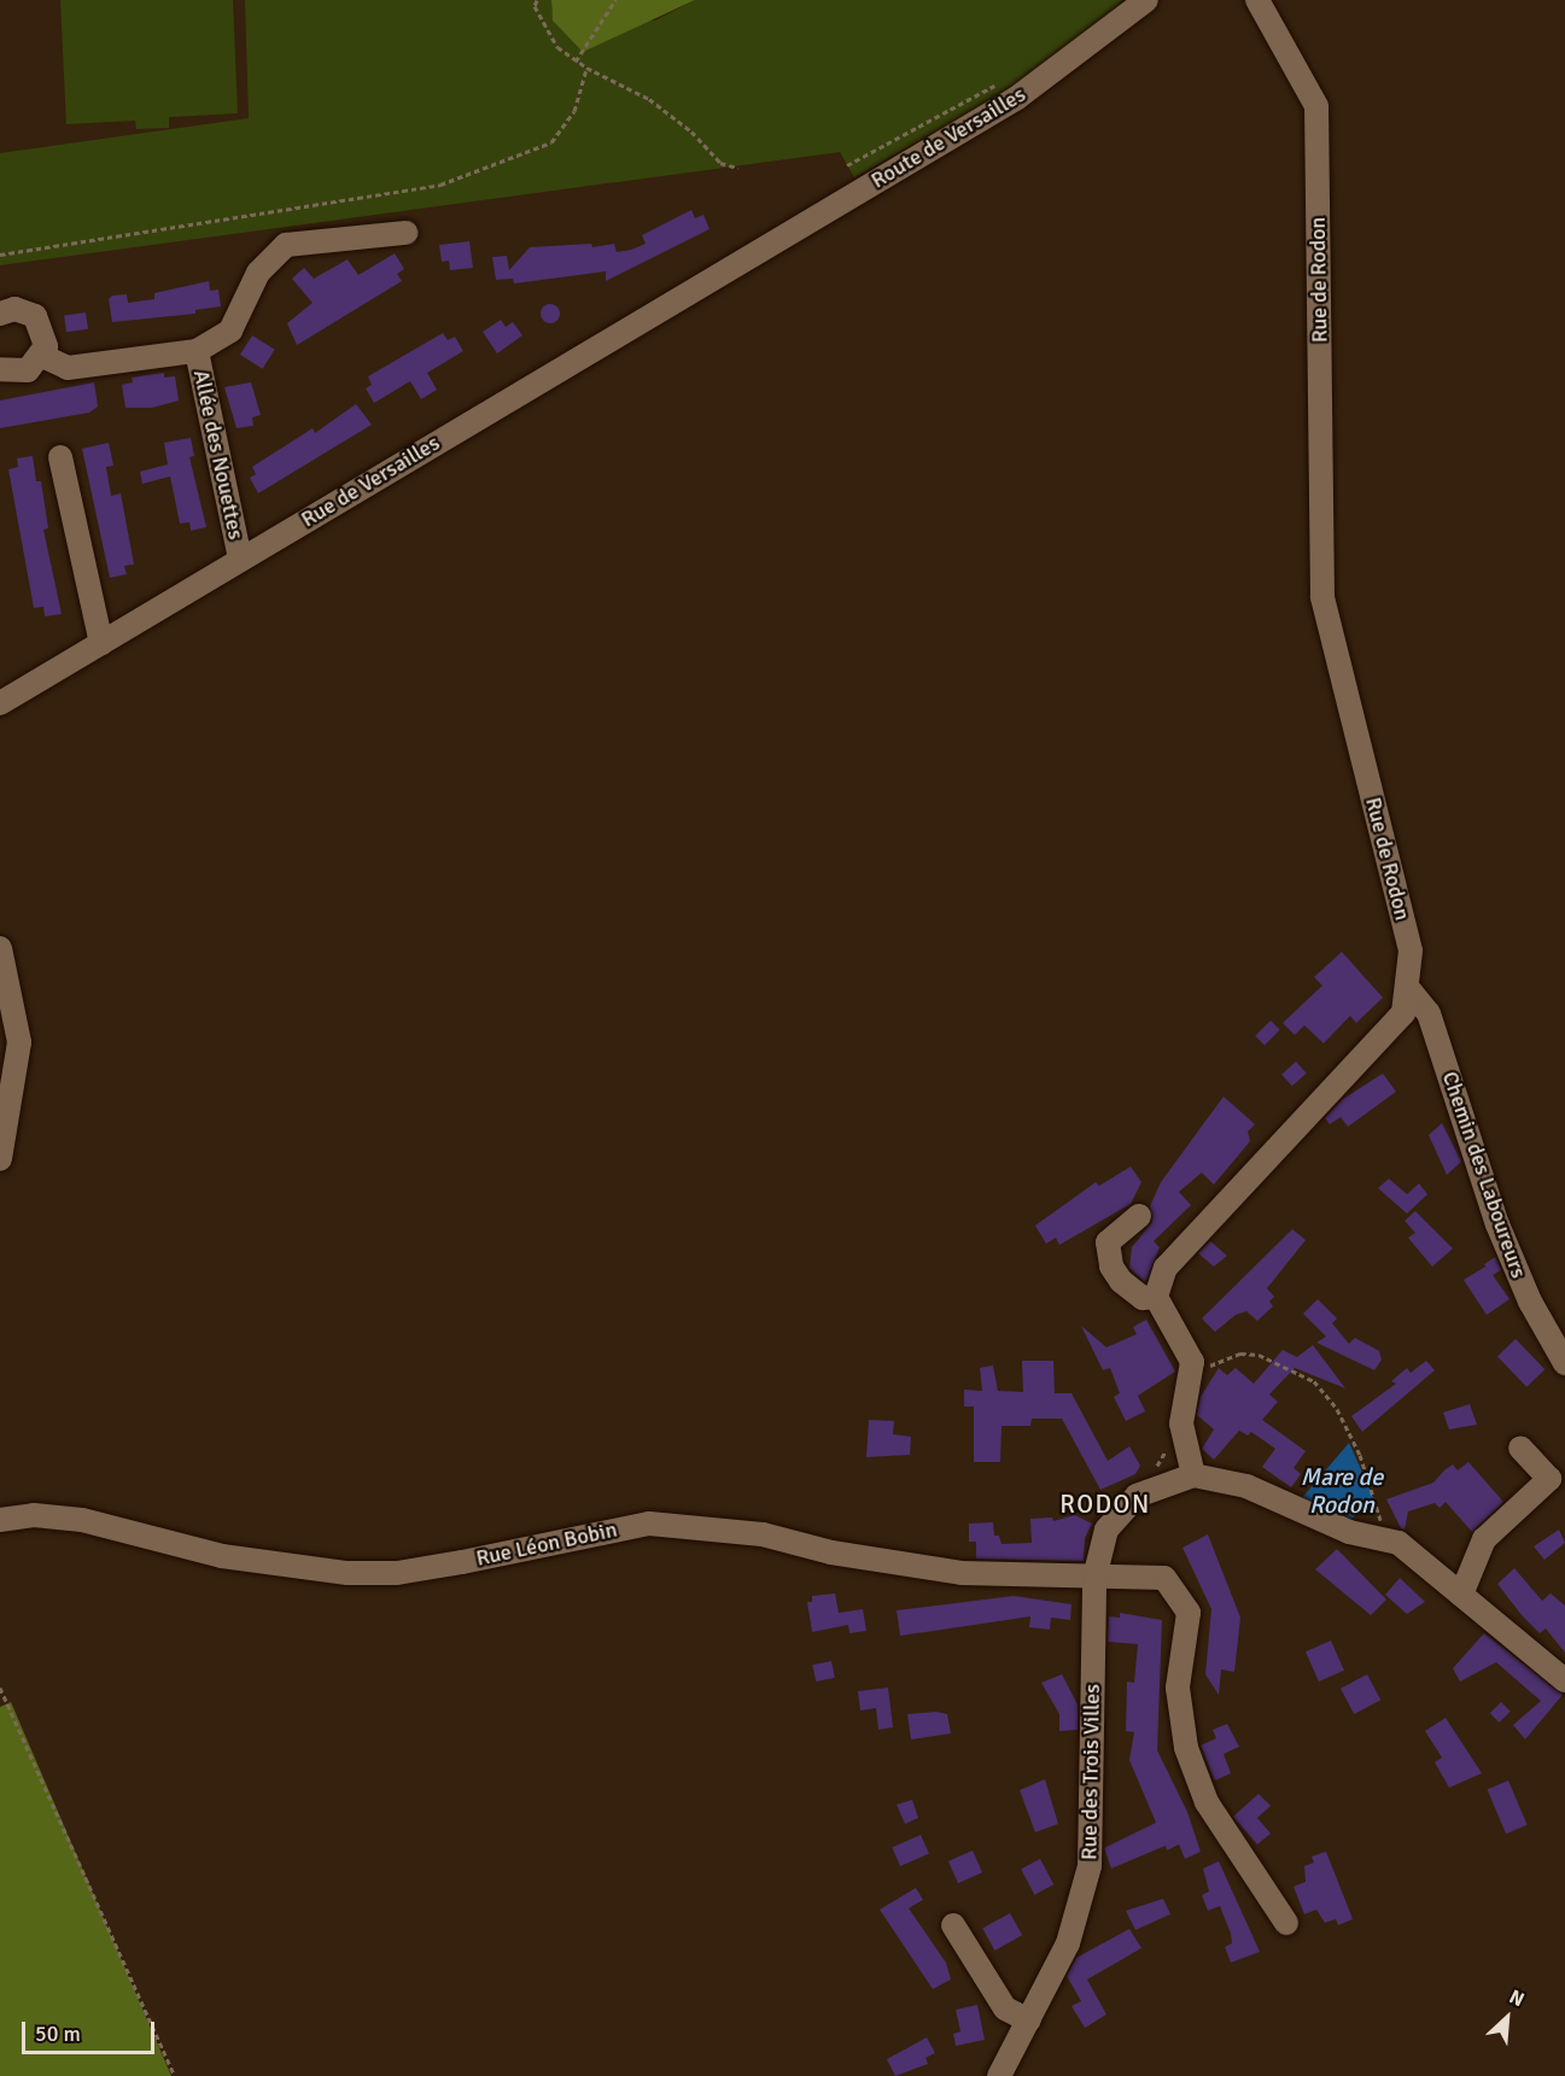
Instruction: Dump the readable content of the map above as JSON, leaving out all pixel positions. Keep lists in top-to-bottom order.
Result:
{
  "streets": {
    "street": [
      "Route de Versailles",
      "Rue de Rodon",
      "Allée des Nouettes",
      "Rue de Versailles",
      "Chemin des Laboureurs",
      "Rue Léon Bobin",
      "Rue des Trois Villes"
    ]
  },
  "crossings": [
    ["Route de Versailles", "Rue de Versailles"],
    ["Rue de Rodon", "Chemin des Laboureurs"],
    ["Allée des Nouettes", "Rue de Versailles"],
    ["Rue Léon Bobin", "Rue des Trois Villes"]
  ],
  "districts": ["RODON"],
  "water": ["Mare de Rodon"],
  "scale_bar": "50 m",
  "north": "top right"
}
